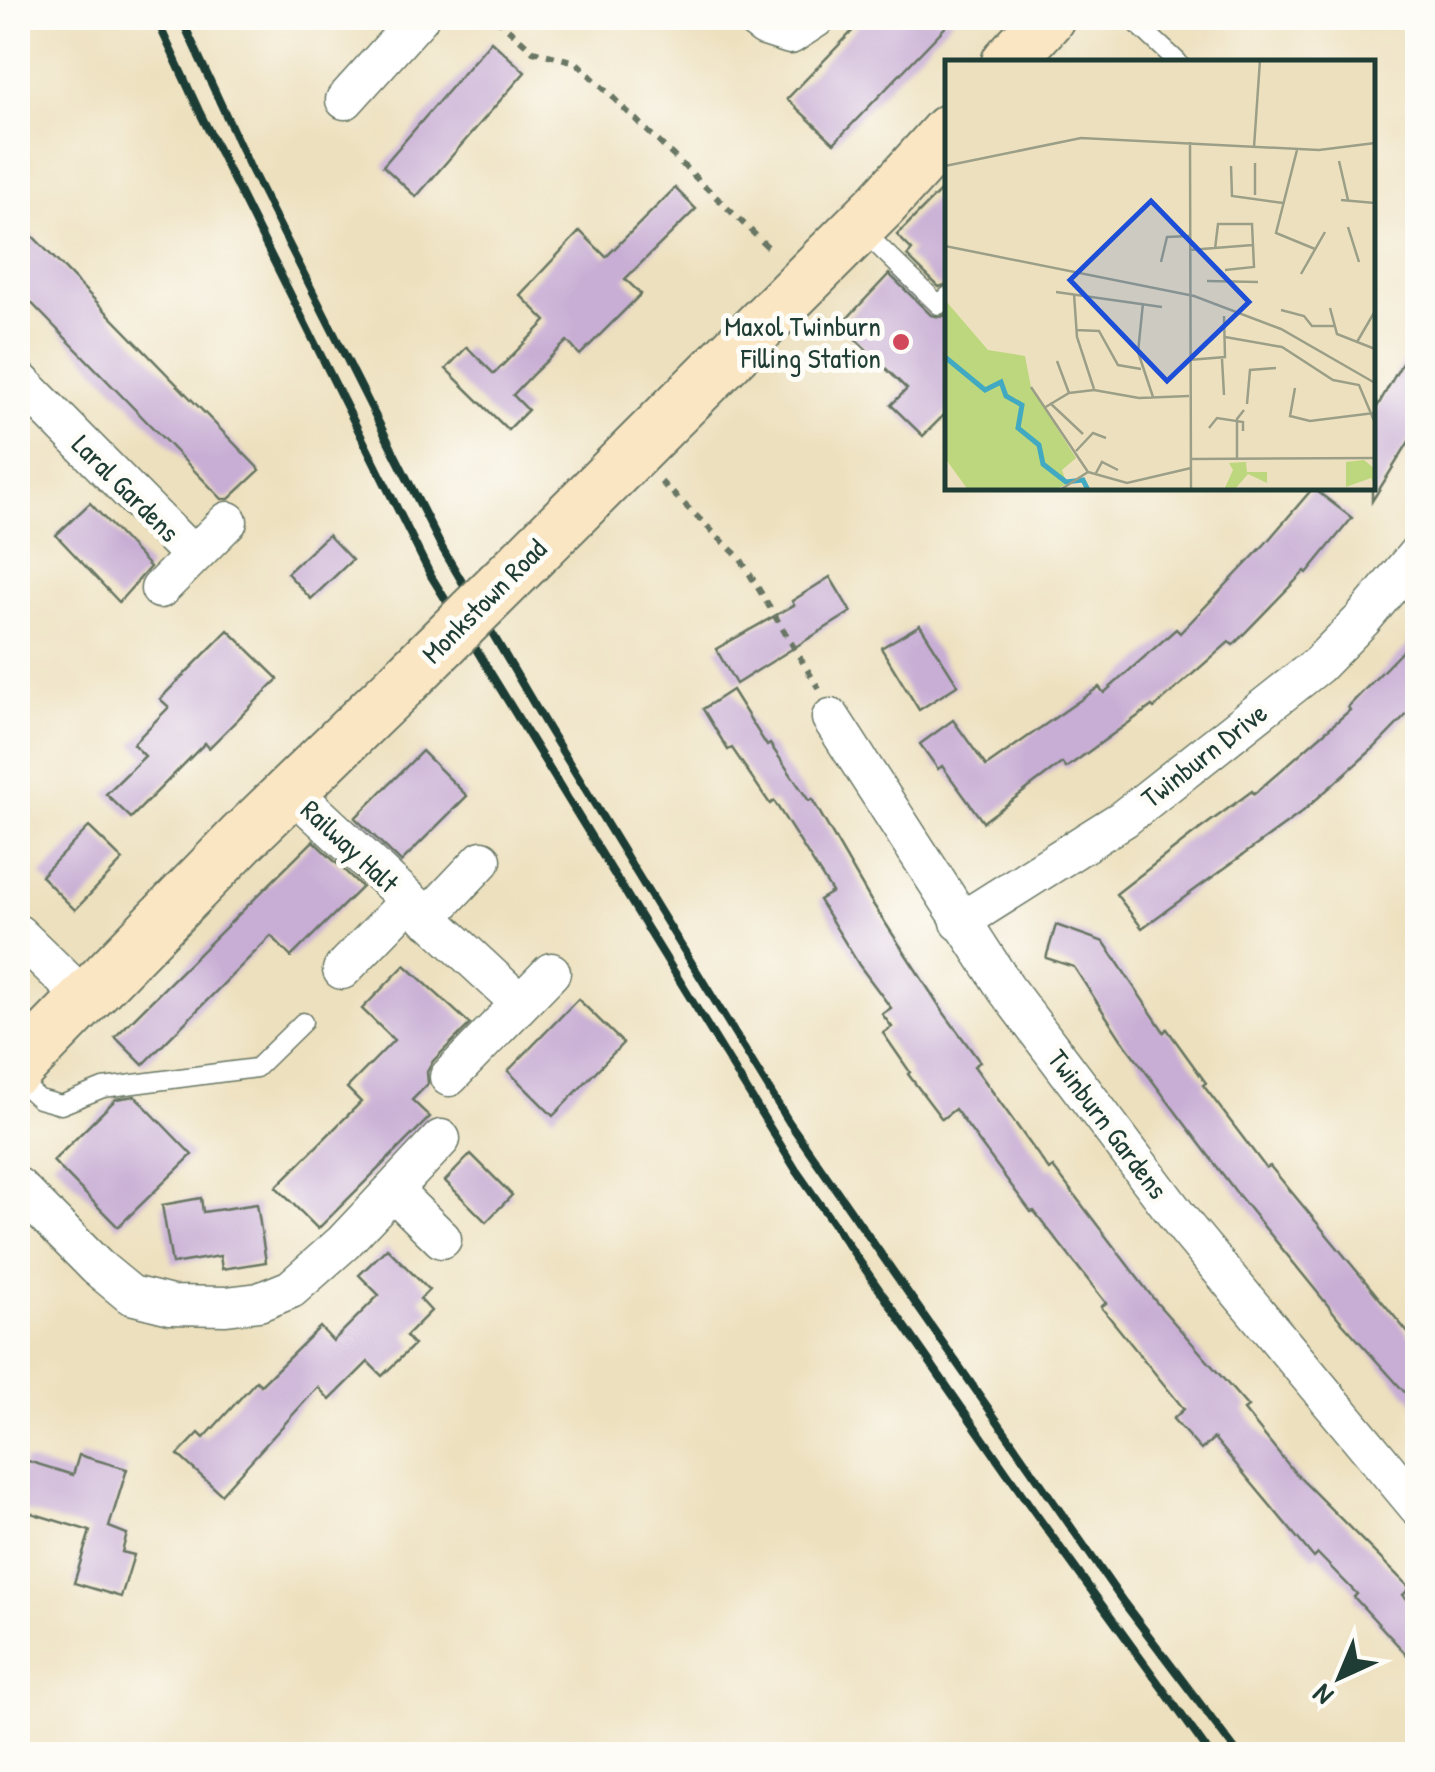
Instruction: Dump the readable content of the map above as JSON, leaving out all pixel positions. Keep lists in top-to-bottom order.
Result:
{
  "streets": {
    "street": [
      "Laral Gardens",
      "Monkstown Road",
      "Twinburn Drive",
      "Railway Halt",
      "Twinburn Gardens"
    ]
  },
  "crossings": [
    ["Monkstown Road", "Railway Halt"],
    ["Twinburn Drive", "Twinburn Gardens"]
  ],
  "places": ["Maxol Twinburn Filling Station"],
  "north": "bottom left"
}
